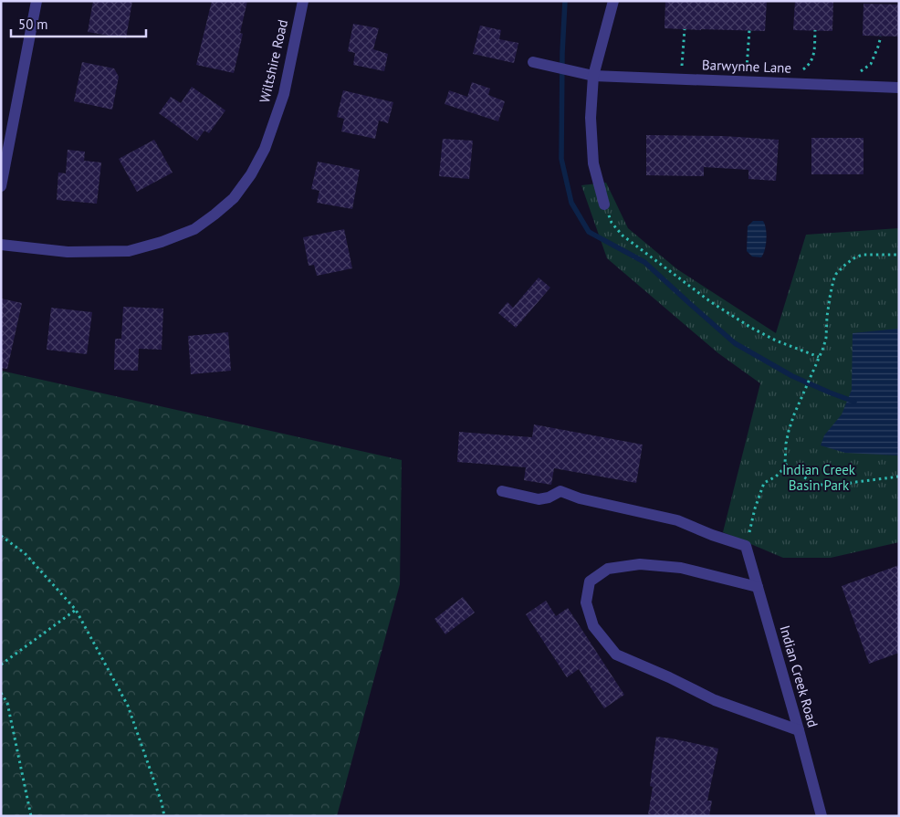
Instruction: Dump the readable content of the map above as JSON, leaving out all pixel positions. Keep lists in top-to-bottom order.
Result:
{
  "streets": {
    "street": ["Wiltshire Road", "Barwynne Lane", "Indian Creek Road"]
  },
  "parks": ["Indian Creek Basin Park"],
  "scale_bar": "50 m"
}
